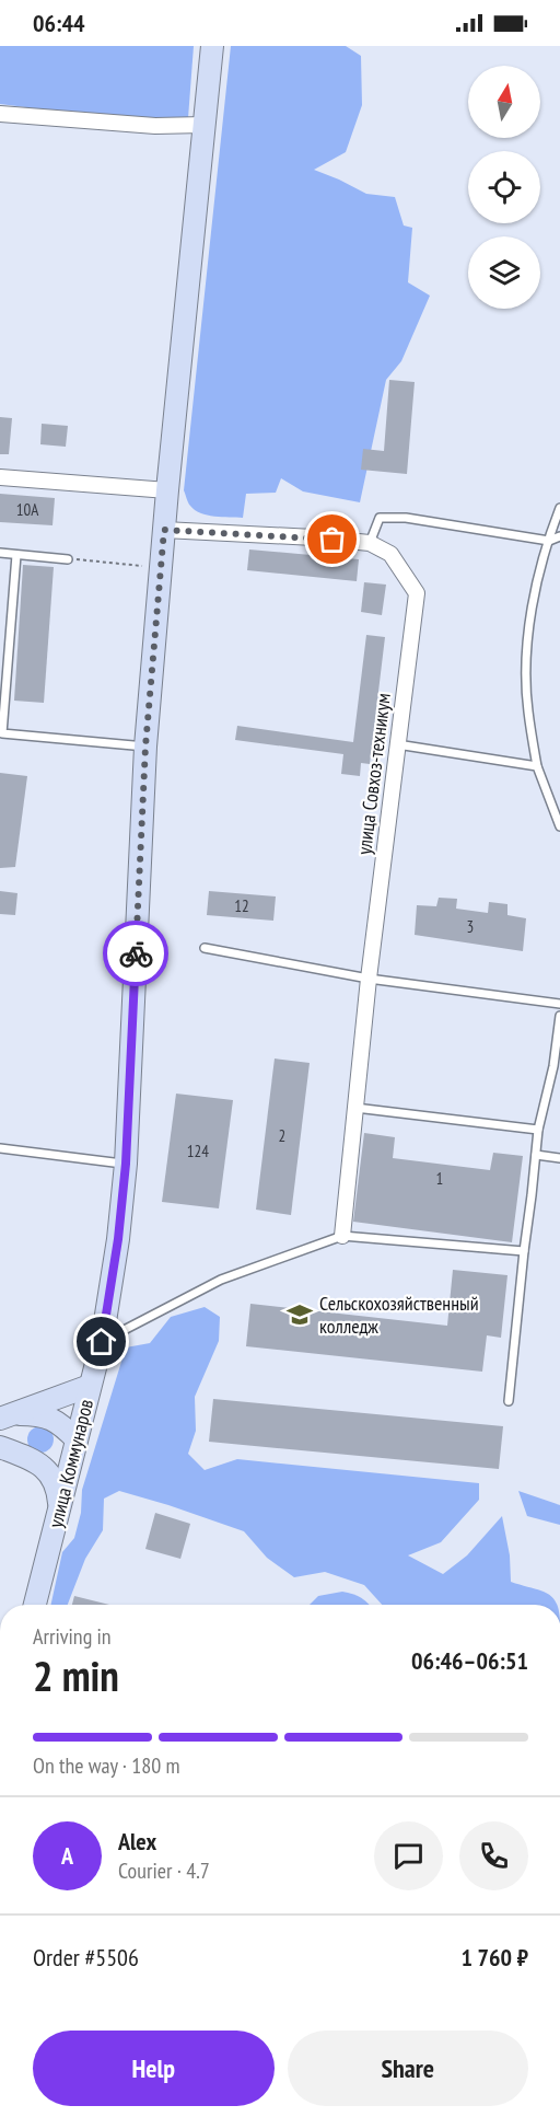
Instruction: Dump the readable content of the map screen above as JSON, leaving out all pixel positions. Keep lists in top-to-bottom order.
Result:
{
  "streets": {
    "main road": ["улица Коммунаров"],
    "street": ["улица Совхоз-техникум"]
  },
  "places": {
    "school or university": ["Сельскохозяйственный колледж"]
  },
  "house_numbers": [
    "10А",
    "12",
    "3",
    "2",
    "124",
    "1"
  ],
  "north": "top",
  "page": {
    "status": "06:44",
    "heading": ["2 min", "Arriving in", "06:46–06:51"],
    "panel": [
      "Alex",
      "Courier · 4.7",
      "Order #5506",
      "1 760 ₽"
    ],
    "bar": "On the way · 180 m",
    "round": "A",
    "buttons": ["Help", "Share"]
  }
}
